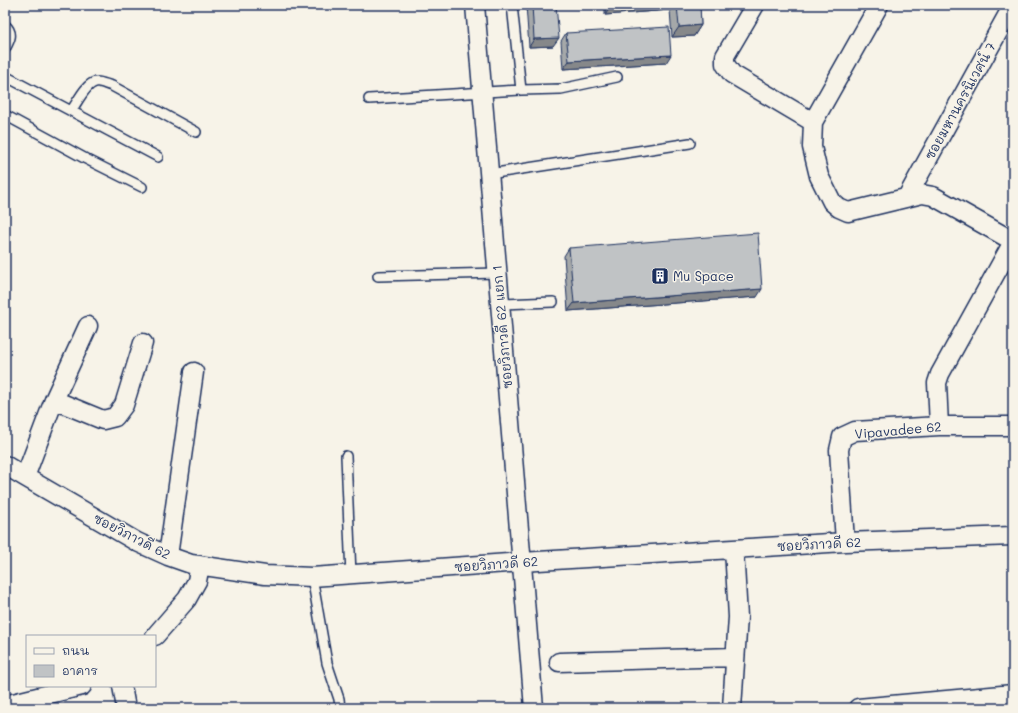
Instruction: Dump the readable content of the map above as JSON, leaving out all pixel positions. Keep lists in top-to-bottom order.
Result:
{
  "streets": {
    "street": [
      "ซอยมหานครนิเวศน์ 7",
      "ซอยวิภาวดี 62 แยก 1",
      "Vipavadee 62",
      "ซอยวิภาวดี 62"
    ]
  },
  "crossings": [
    ["ซอยวิภาวดี 62 แยก 1", "ซอยวิภาวดี 62"],
    ["Vipavadee 62", "ซอยวิภาวดี 62"]
  ],
  "places": {
    "building": ["Mu Space"]
  },
  "legend": ["ถนน", "อาคาร"]
}
